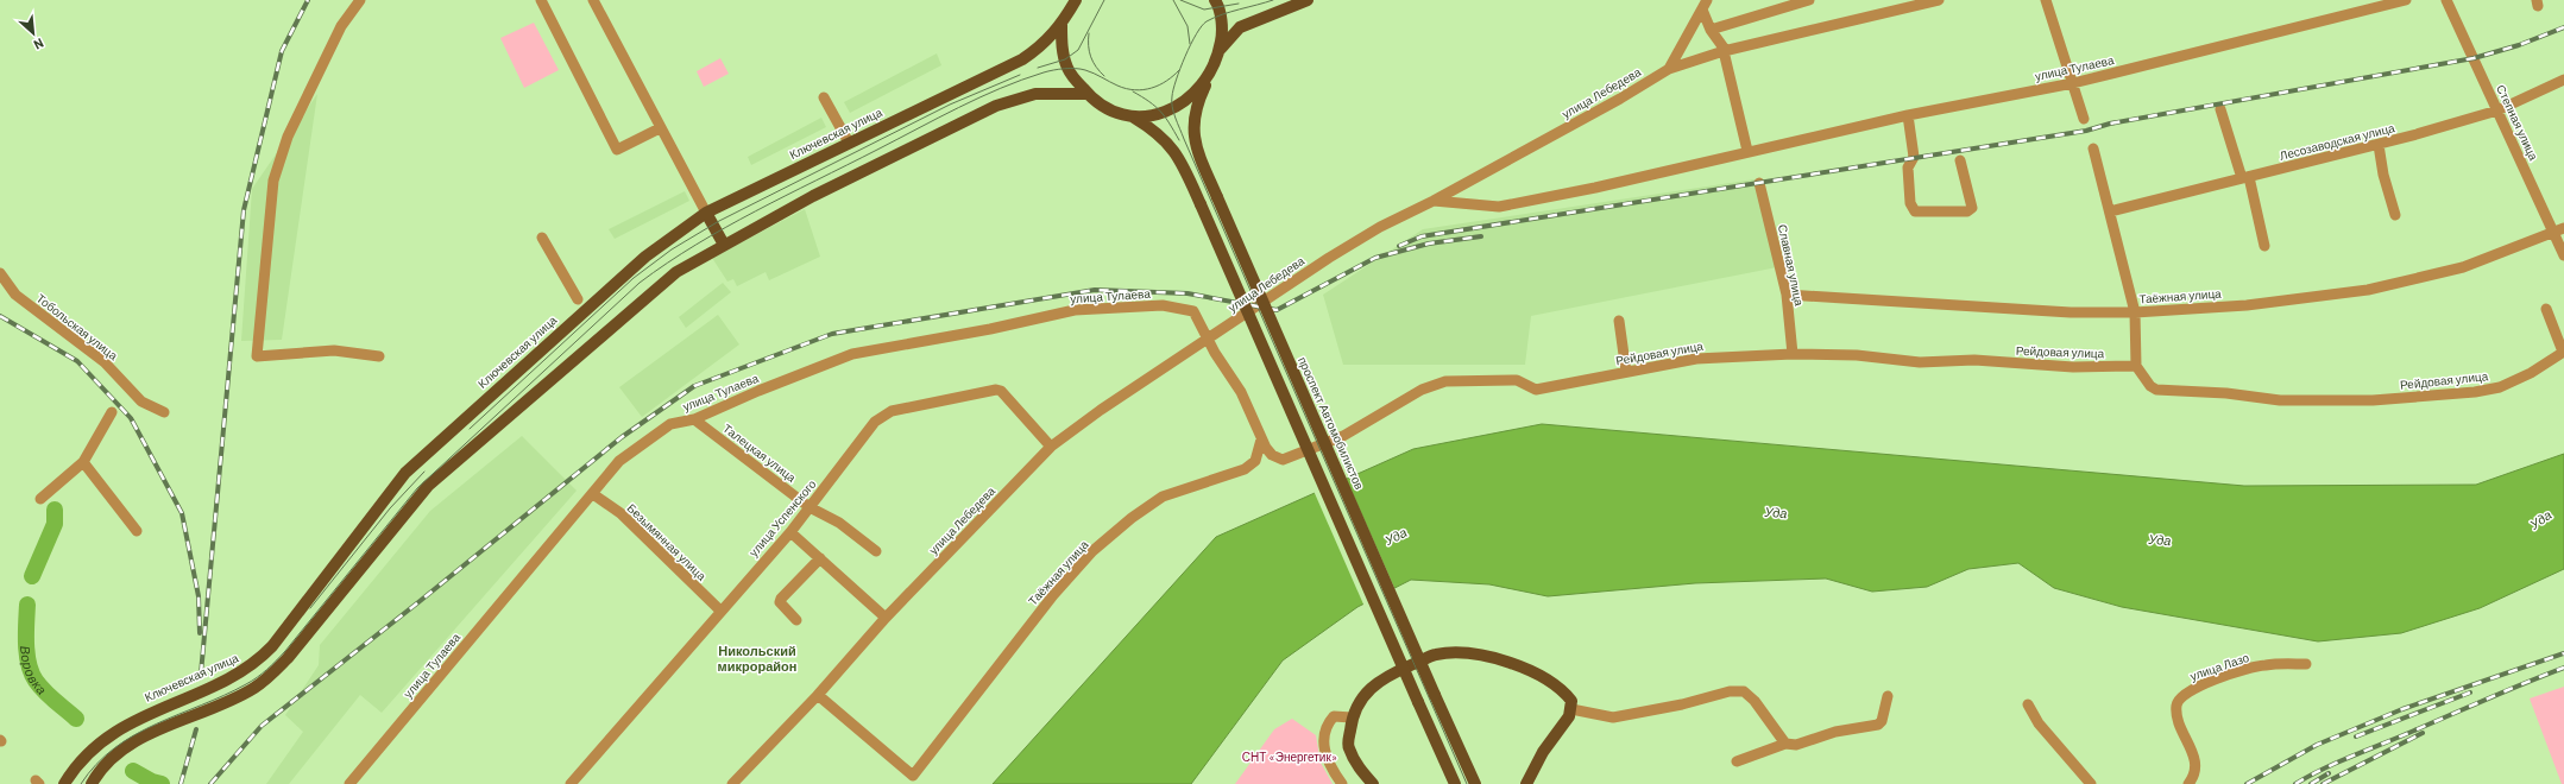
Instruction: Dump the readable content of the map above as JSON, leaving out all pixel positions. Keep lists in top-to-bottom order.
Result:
{
  "streets": {
    "main road": ["Ключевская улица", "проспект Автомобилистов"],
    "street": [
      "улица Тулаева",
      "улица Лебедева",
      "Степная улица",
      "Лесозаводская улица",
      "Славная улица",
      "Таёжная улица",
      "Тобольская улица",
      "Рейдовая улица",
      "Талецкая улица",
      "улица Успенского",
      "Безымянная улица",
      "улица Лазо"
    ]
  },
  "crossings": [
    ["улица Тулаева", "улица Лебедева"],
    ["улица Тулаева", "Таёжная улица"],
    ["улица Тулаева", "Рейдовая улица"],
    ["улица Тулаева", "Талецкая улица"],
    ["улица Тулаева", "Безымянная улица"],
    ["улица Лебедева", "Таёжная улица"],
    ["улица Лебедева", "улица Успенского"],
    ["Степная улица", "Лесозаводская улица"],
    ["Степная улица", "Таёжная улица"],
    ["Славная улица", "Таёжная улица"],
    ["Славная улица", "Рейдовая улица"],
    ["Талецкая улица", "улица Успенского"],
    ["улица Успенского", "Безымянная улица"]
  ],
  "districts": ["Никольский микрорайон"],
  "water": ["Уда", "Воровка"],
  "parks": ["СНТ «Энергетик»"],
  "north": "bottom right"
}
